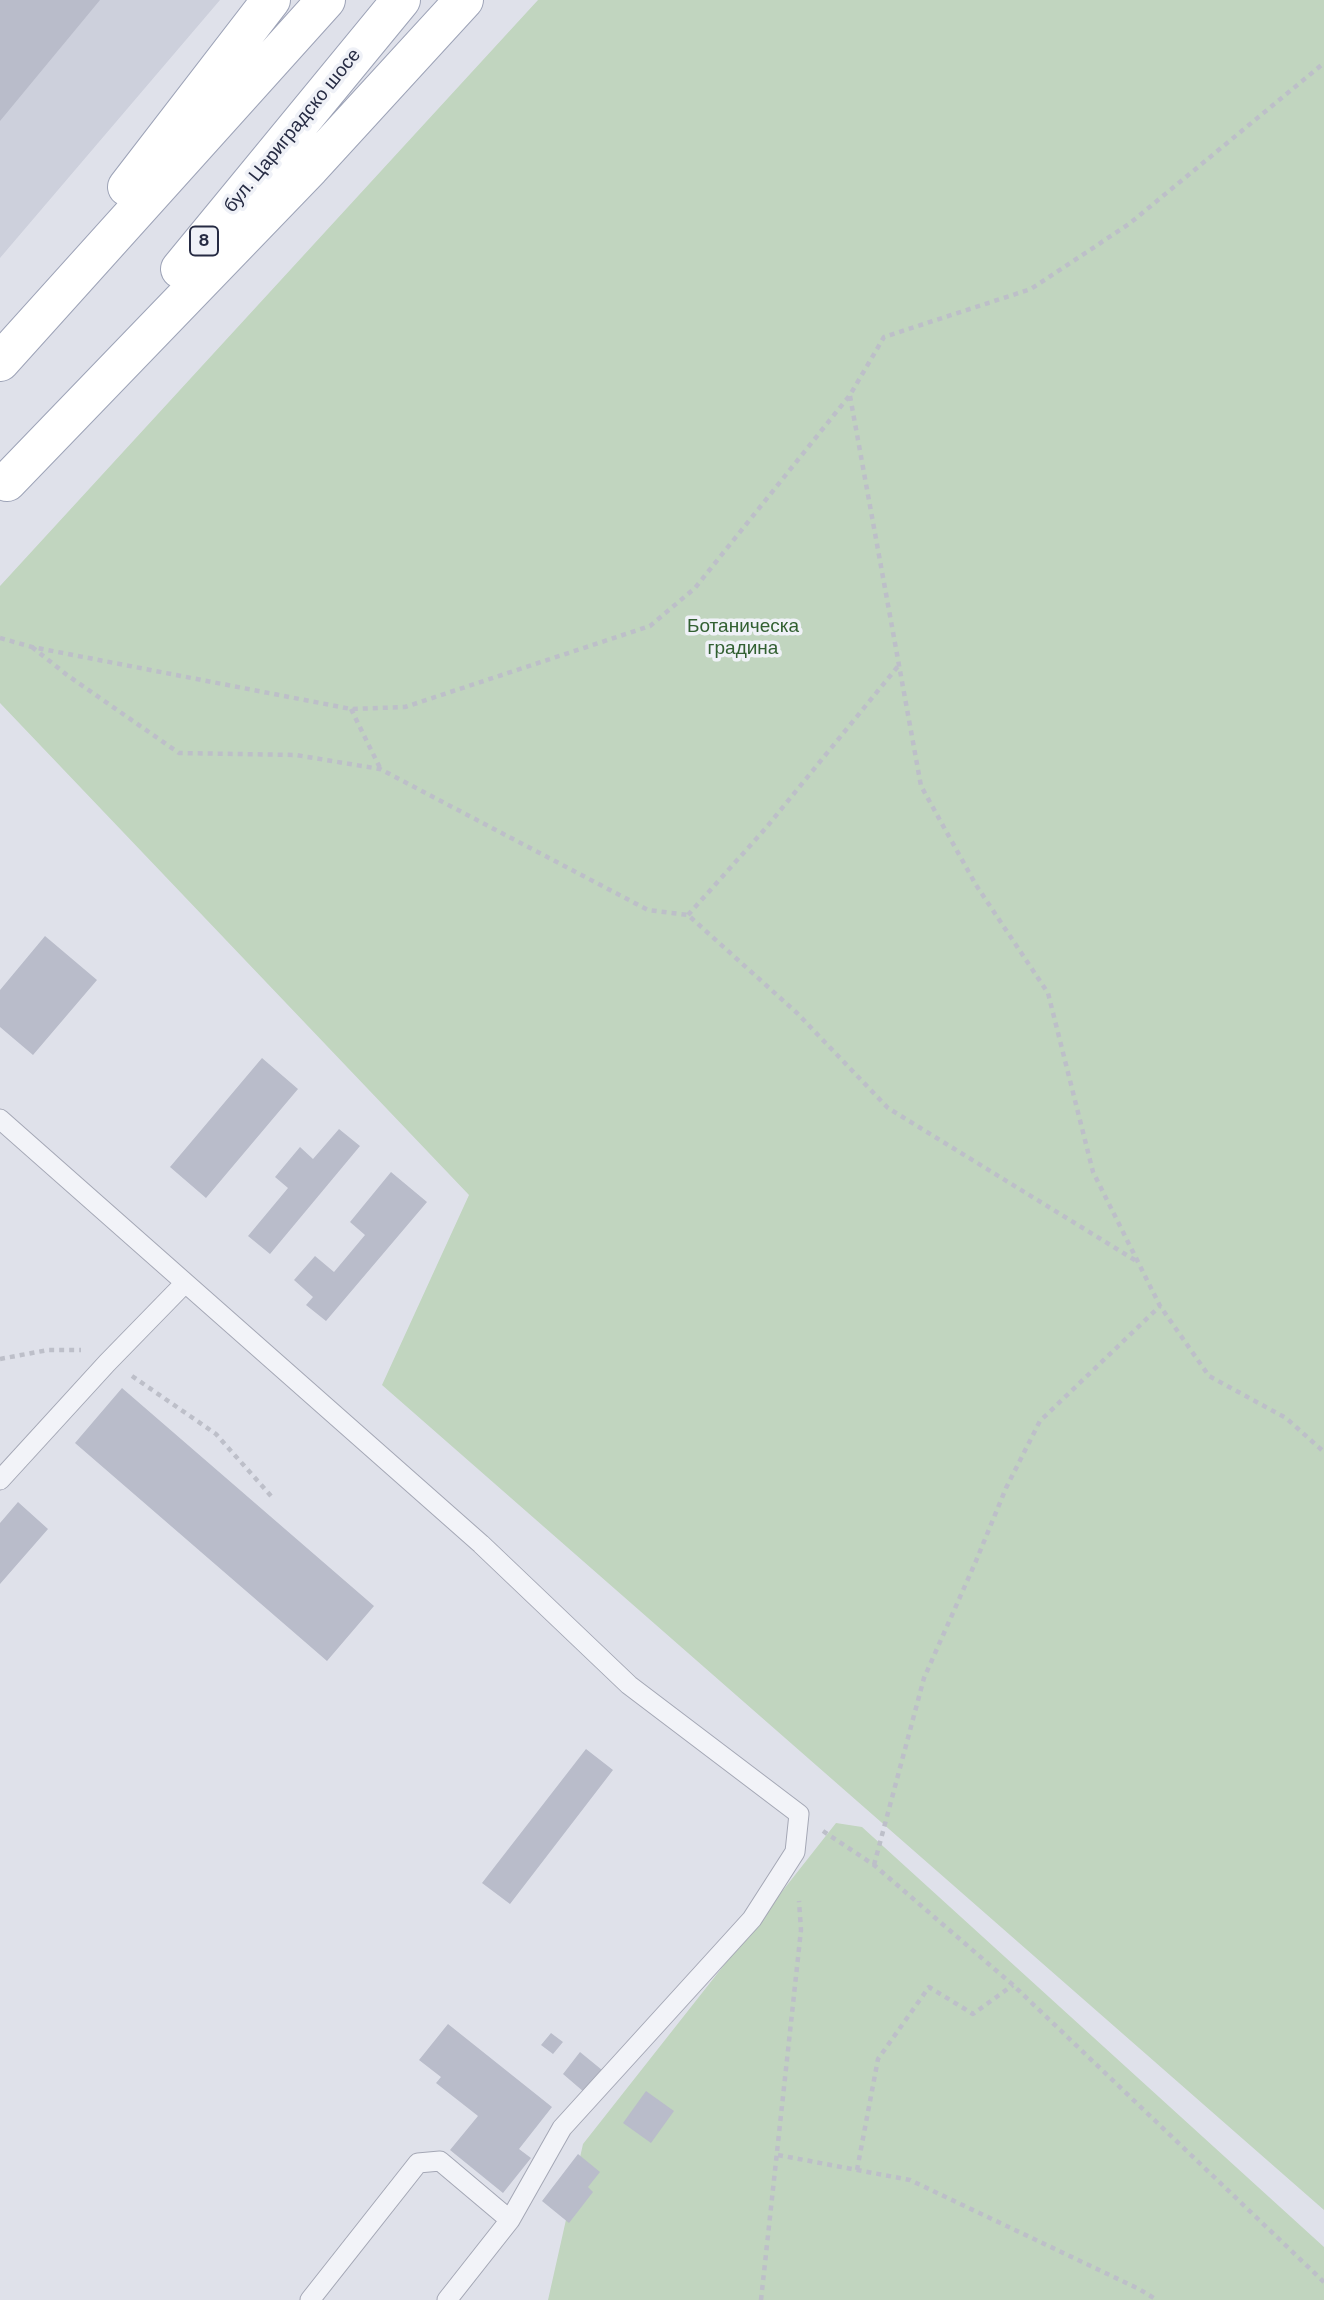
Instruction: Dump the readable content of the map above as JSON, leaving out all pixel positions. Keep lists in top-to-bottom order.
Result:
{
  "streets": {
    "main road": ["бул. Цариградско шосе", "8"]
  },
  "parks": ["Ботаническа градина"]
}
